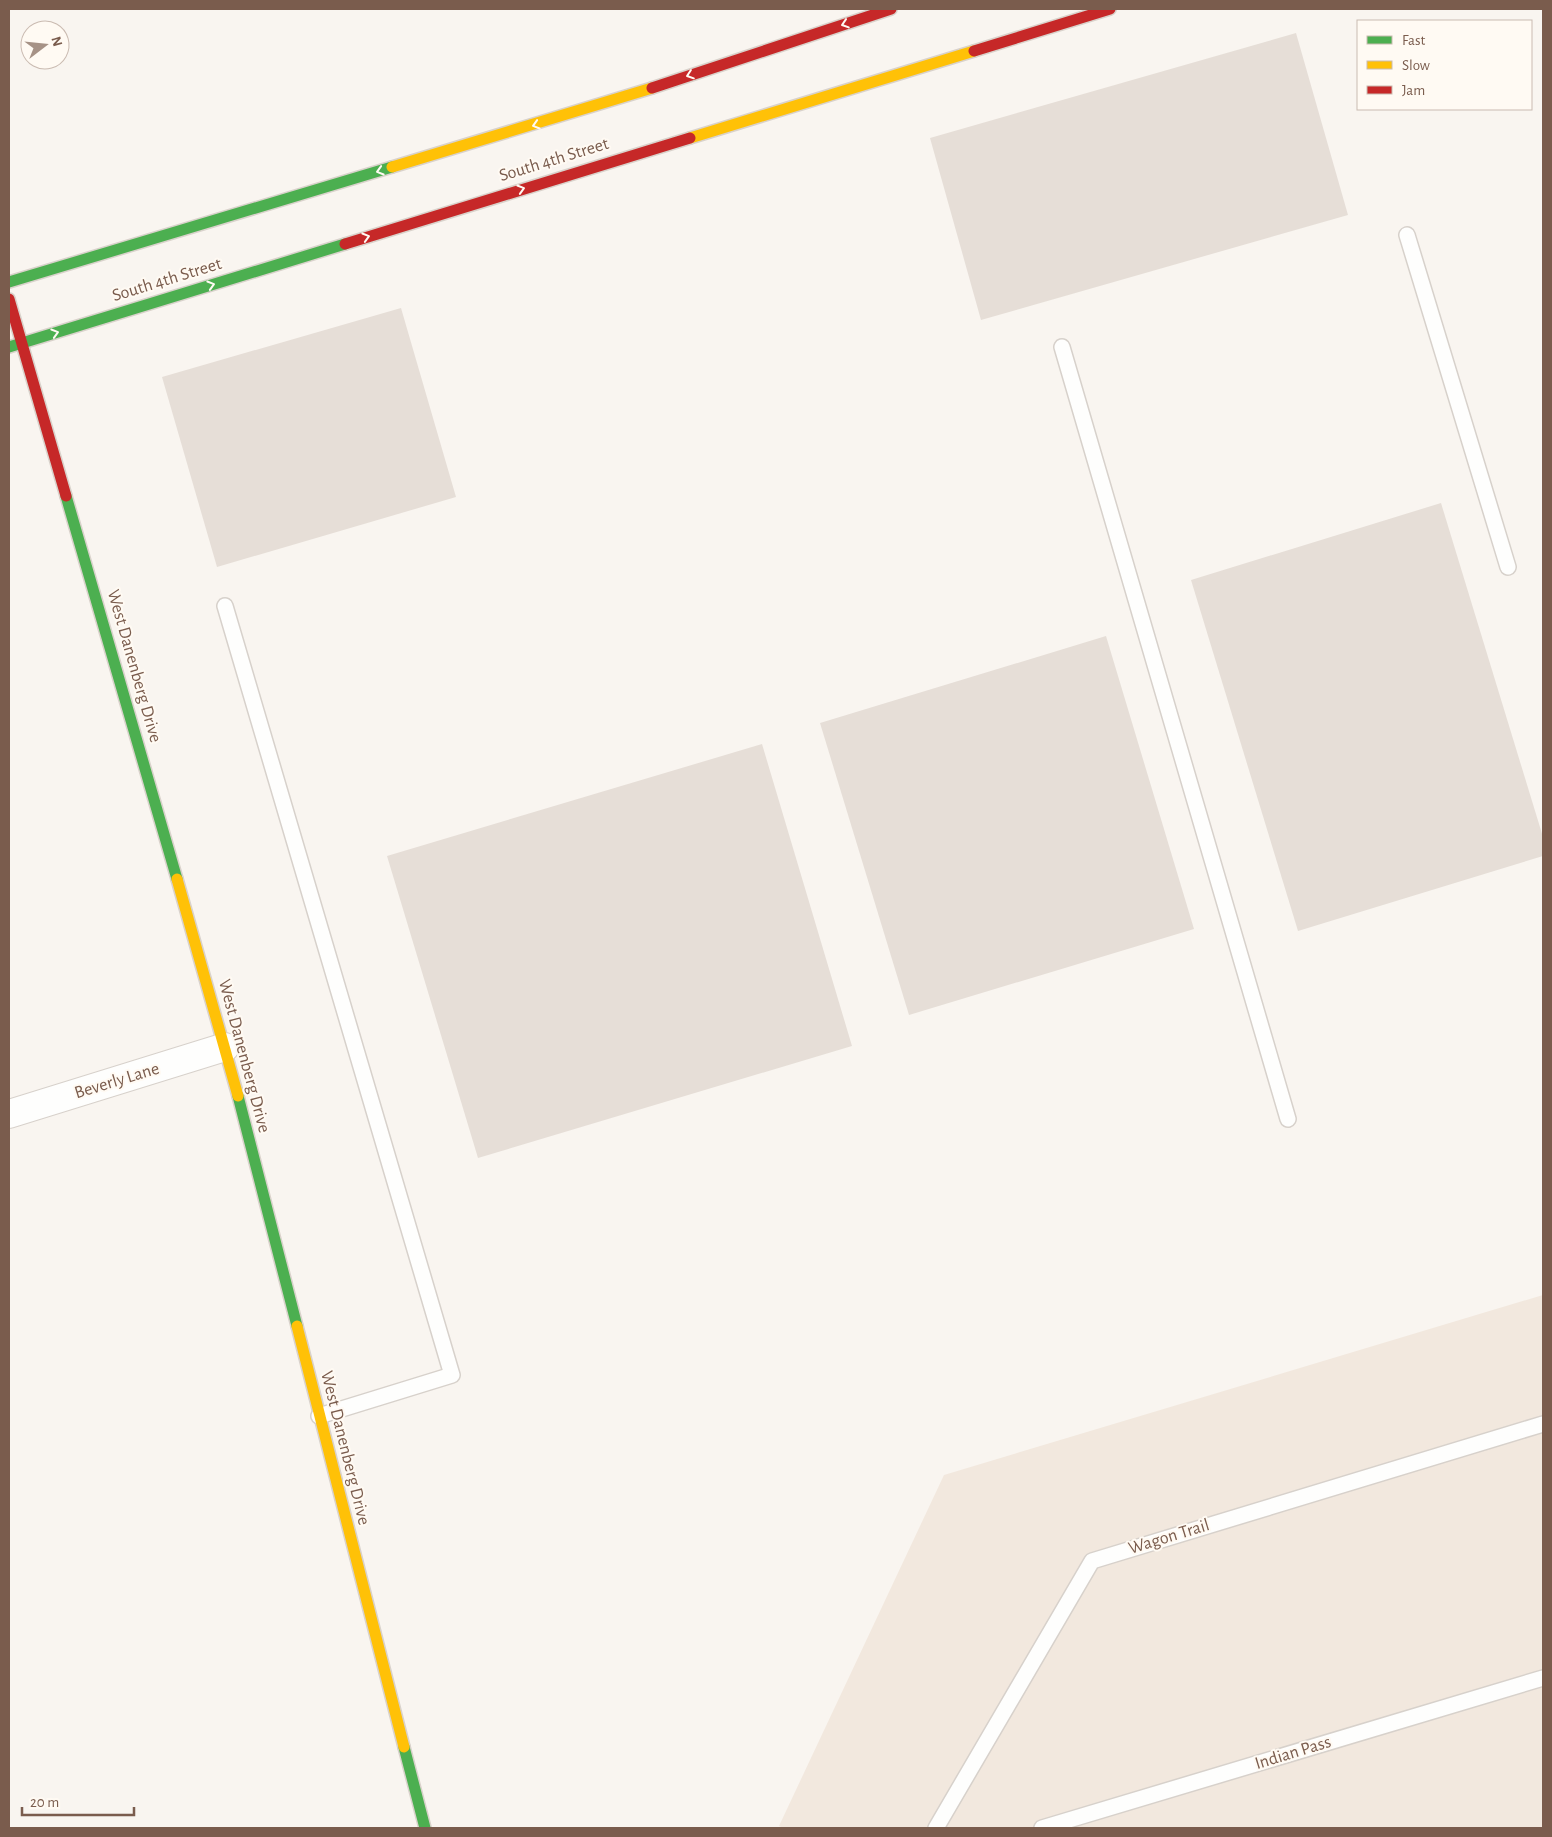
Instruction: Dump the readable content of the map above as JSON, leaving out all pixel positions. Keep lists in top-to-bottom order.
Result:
{
  "streets": {
    "main road": ["South 4th Street", "West Danenberg Drive"],
    "street": ["Beverly Lane"],
    "lane": ["Wagon Trail", "Indian Pass"]
  },
  "crossings": [
    ["South 4th Street", "West Danenberg Drive"],
    ["West Danenberg Drive", "Beverly Lane"]
  ],
  "legend": ["Fast", "Slow", "Jam"],
  "scale_bar": "20 m",
  "north": "right"
}
